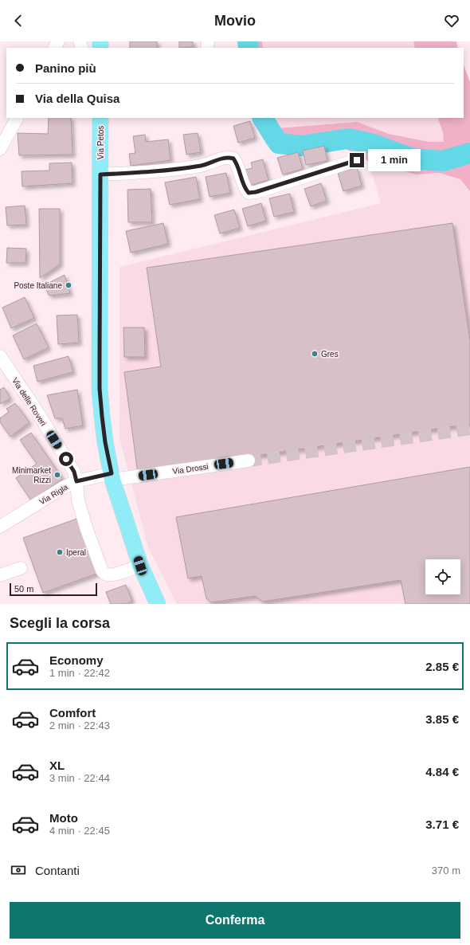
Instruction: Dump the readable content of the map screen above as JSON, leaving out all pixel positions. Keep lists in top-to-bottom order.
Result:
{
  "streets": {
    "main road": ["Via Petos"],
    "street": ["Via delle Roveri", "Via Drossi", "Via Rigla"]
  },
  "crossings": [
    ["Via Petos", "Via delle Roveri"],
    ["Via Petos", "Via Drossi"],
    ["Via Petos", "Via Rigla"],
    ["Via delle Roveri", "Via Rigla"],
    ["Via Drossi", "Via Rigla"]
  ],
  "places": [
    "Poste Italiane",
    "Gres",
    "Minimarket Rizzi",
    "Iperal"
  ],
  "scale_bar": "50 m",
  "page": {
    "header": "Movio",
    "banner": ["Panino più", "Via della Quisa"],
    "bubble": "1 min",
    "scale": "50 m",
    "heading": "Scegli la corsa",
    "list": [
      {
        "name": "Economy",
        "note": "1 min · 22:42",
        "value": "2.85 €"
      },
      {
        "name": "Comfort",
        "note": "2 min · 22:43",
        "value": "3.85 €"
      },
      {
        "name": "XL",
        "note": "3 min · 22:44",
        "value": "4.84 €"
      },
      {
        "name": "Moto",
        "note": "4 min · 22:45",
        "value": "3.71 €"
      }
    ],
    "pay": ["Contanti", "370 m"],
    "buttons": "Conferma"
  }
}
